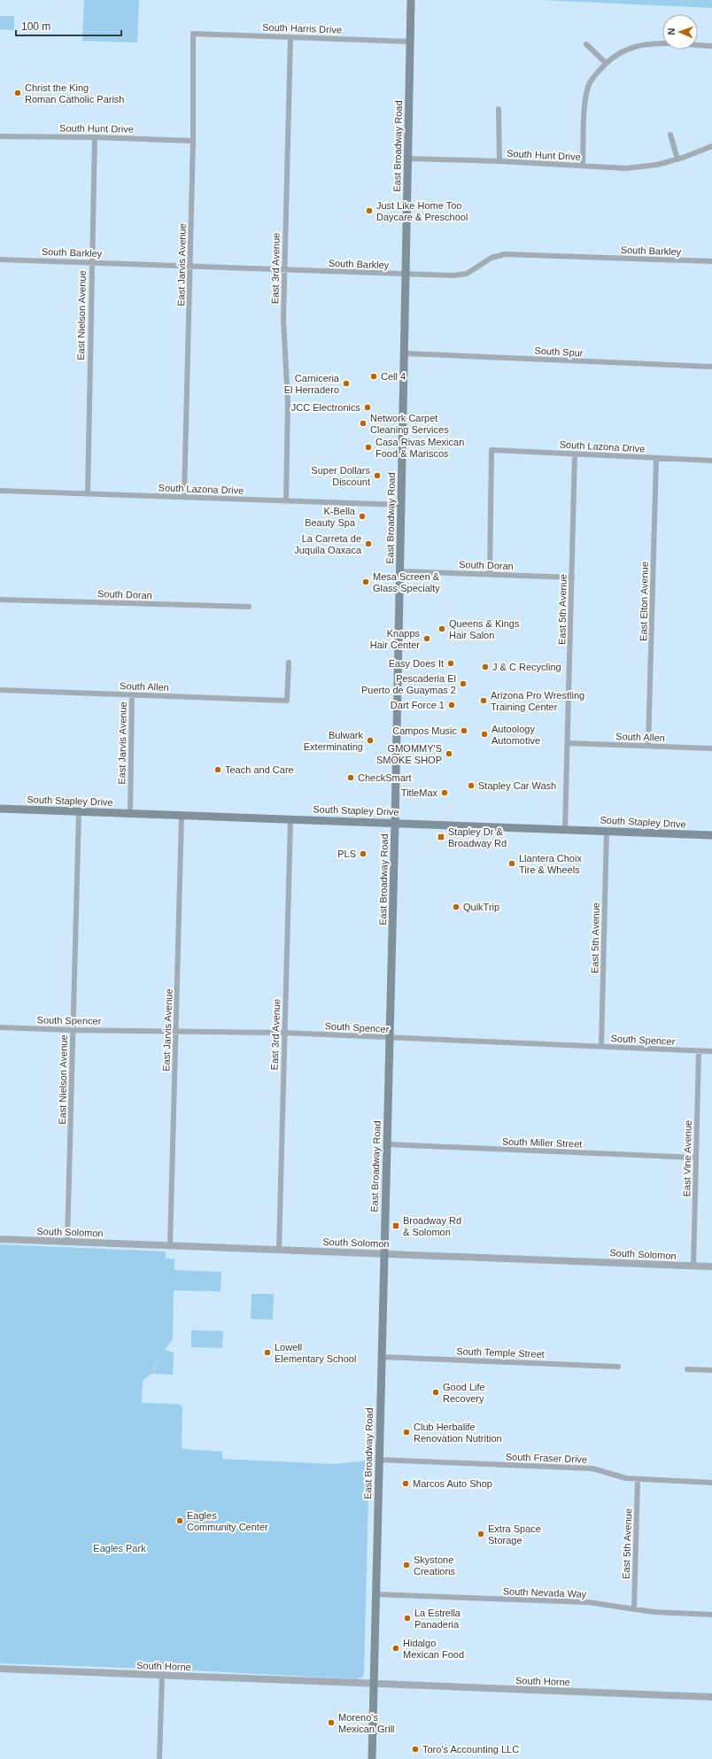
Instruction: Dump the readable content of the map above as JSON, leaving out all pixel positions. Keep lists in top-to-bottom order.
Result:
{
  "streets": {
    "main road": ["East Broadway Road", "South Stapley Drive"],
    "street": [
      "South Harris Drive",
      "South Hunt Drive",
      "South Barkley",
      "East Jarvis Avenue",
      "East 3rd Avenue",
      "East Nielson Avenue",
      "South Spur",
      "South Lazona Drive",
      "South Doran",
      "East Elton Avenue",
      "East 5th Avenue",
      "South Allen",
      "South Spencer",
      "South Miller Street",
      "East Vine Avenue",
      "South Solomon",
      "South Temple Street",
      "South Fraser Drive",
      "South Nevada Way",
      "South Horne"
    ]
  },
  "crossings": [
    ["South Harris Drive", "East Broadway Road"],
    ["South Harris Drive", "East Jarvis Avenue"],
    ["South Harris Drive", "East 3rd Avenue"],
    ["South Hunt Drive", "East Broadway Road"],
    ["South Hunt Drive", "East Jarvis Avenue"],
    ["South Hunt Drive", "East Nielson Avenue"],
    ["East Broadway Road", "South Barkley"],
    ["East Broadway Road", "South Spur"],
    ["East Broadway Road", "South Lazona Drive"],
    ["East Broadway Road", "South Doran"],
    ["East Broadway Road", "South Stapley Drive"],
    ["East Broadway Road", "South Spencer"],
    ["East Broadway Road", "South Miller Street"],
    ["East Broadway Road", "South Solomon"],
    ["East Broadway Road", "South Temple Street"],
    ["East Broadway Road", "South Fraser Drive"],
    ["East Broadway Road", "South Nevada Way"],
    ["East Broadway Road", "South Horne"],
    ["South Barkley", "East Jarvis Avenue"],
    ["South Barkley", "East 3rd Avenue"],
    ["South Barkley", "East Nielson Avenue"],
    ["East Jarvis Avenue", "South Lazona Drive"],
    ["East Jarvis Avenue", "South Allen"],
    ["East Jarvis Avenue", "South Stapley Drive"],
    ["East Jarvis Avenue", "South Spencer"],
    ["East Jarvis Avenue", "South Solomon"],
    ["East 3rd Avenue", "South Lazona Drive"],
    ["East 3rd Avenue", "South Stapley Drive"],
    ["East 3rd Avenue", "South Spencer"],
    ["East 3rd Avenue", "South Solomon"],
    ["East Nielson Avenue", "South Lazona Drive"],
    ["East Nielson Avenue", "South Stapley Drive"],
    ["East Nielson Avenue", "South Spencer"],
    ["East Nielson Avenue", "South Solomon"],
    ["South Lazona Drive", "South Doran"],
    ["South Lazona Drive", "East Elton Avenue"],
    ["South Lazona Drive", "East 5th Avenue"],
    ["South Doran", "East 5th Avenue"],
    ["East Elton Avenue", "South Allen"],
    ["East 5th Avenue", "South Allen"],
    ["East 5th Avenue", "South Stapley Drive"],
    ["East 5th Avenue", "South Spencer"],
    ["East 5th Avenue", "South Fraser Drive"],
    ["East 5th Avenue", "South Nevada Way"],
    ["South Spencer", "East Vine Avenue"],
    ["South Miller Street", "East Vine Avenue"],
    ["East Vine Avenue", "South Solomon"]
  ],
  "parks": ["Eagles Park"],
  "places": {
    "other": [
      "Christ the King Roman Catholic Parish",
      "Just Like Home Too Daycare & Preschool",
      "Cell 4",
      "Carniceria El Herradero",
      "JCC Electronics",
      "Network Carpet Cleaning Services",
      "Casa Rivas Mexican Food & Mariscos",
      "Super Dollars Discount",
      "K-Bella Beauty Spa",
      "La Carreta de Juquila Oaxaca",
      "Mesa Screen & Glass Specialty",
      "Queens & Kings Hair Salon",
      "Knapps Hair Center",
      "Easy Does It",
      "J & C Recycling",
      "Pescaderia El Puerto de Guaymas 2",
      "Arizona Pro Wrestling Training Center",
      "Dart Force 1",
      "Campos Music",
      "Autoology Automotive",
      "Bulwark Exterminating",
      "GMOMMY'S SMOKE SHOP",
      "Teach and Care",
      "CheckSmart",
      "Stapley Car Wash",
      "TitleMax",
      "PLS",
      "Llantera Choix Tire & Wheels",
      "QuikTrip",
      "Lowell Elementary School",
      "Good Life Recovery",
      "Club Herbalife Renovation Nutrition",
      "Marcos Auto Shop",
      "Eagles Community Center",
      "Extra Space Storage",
      "Skystone Creations",
      "La Estrella Panaderia",
      "Hidalgo Mexican Food",
      "Moreno's Mexican Grill",
      "Toro's Accounting LLC"
    ],
    "transit": ["Stapley Dr & Broadway Rd", "Broadway Rd & Solomon"]
  },
  "scale_bar": "100 m",
  "north": "left"
}
